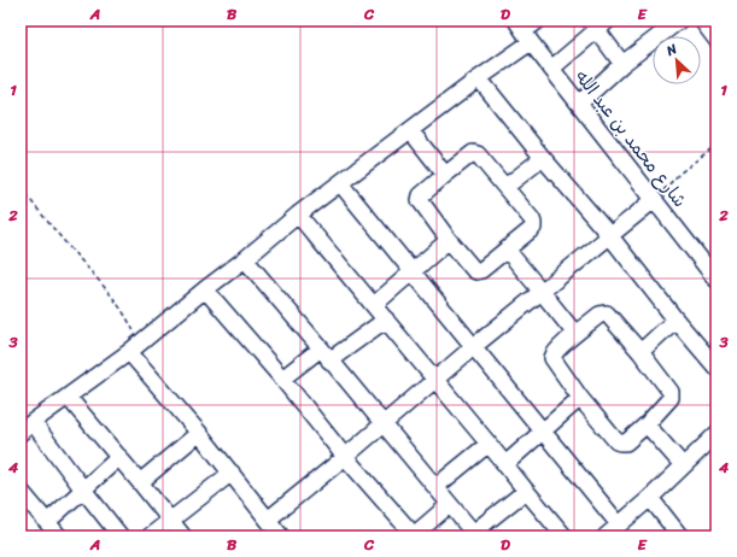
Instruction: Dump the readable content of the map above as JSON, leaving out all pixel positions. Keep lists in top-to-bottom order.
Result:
{
  "streets": {
    "street": ["شارع محمد بن عبد الله"]
  },
  "north": "top left",
  "grid": {
    "columns": [
      "A",
      "B",
      "C",
      "D",
      "E"
    ],
    "rows": [
      "1",
      "2",
      "3",
      "4"
    ]
  }
}
